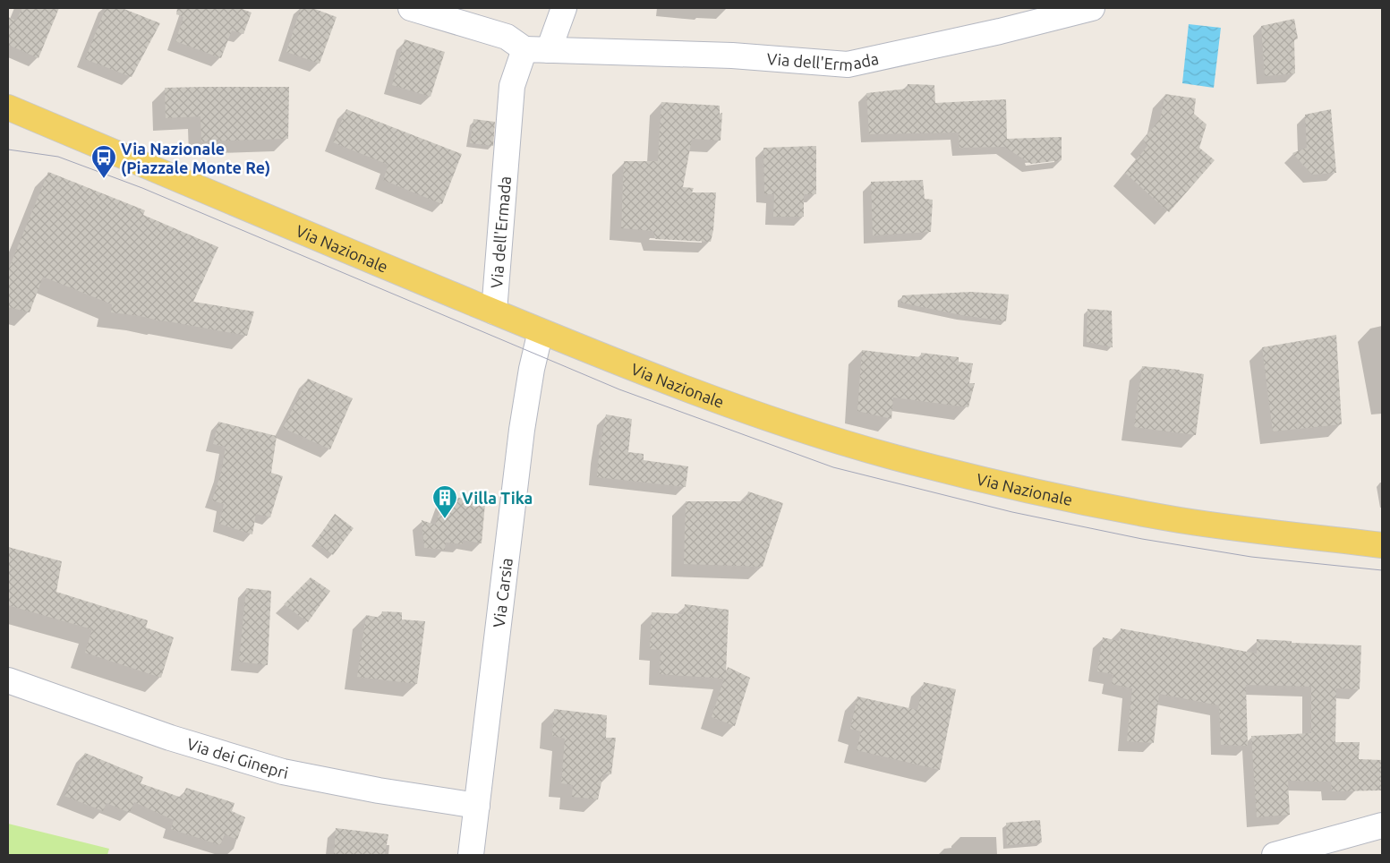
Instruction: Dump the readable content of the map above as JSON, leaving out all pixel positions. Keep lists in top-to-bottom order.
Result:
{
  "streets": {
    "main road": ["Via Nazionale"],
    "street": ["Via dell'Ermada", "Via Carsia", "Via dei Ginepri"]
  },
  "crossings": [
    ["Via dell'Ermada", "Via Nazionale"],
    ["Via Nazionale", "Via Carsia"],
    ["Via Carsia", "Via dei Ginepri"]
  ],
  "places": {
    "bus stop": ["Via Nazionale (Piazzale Monte Re)"],
    "building": ["Villa Tika"]
  }
}
